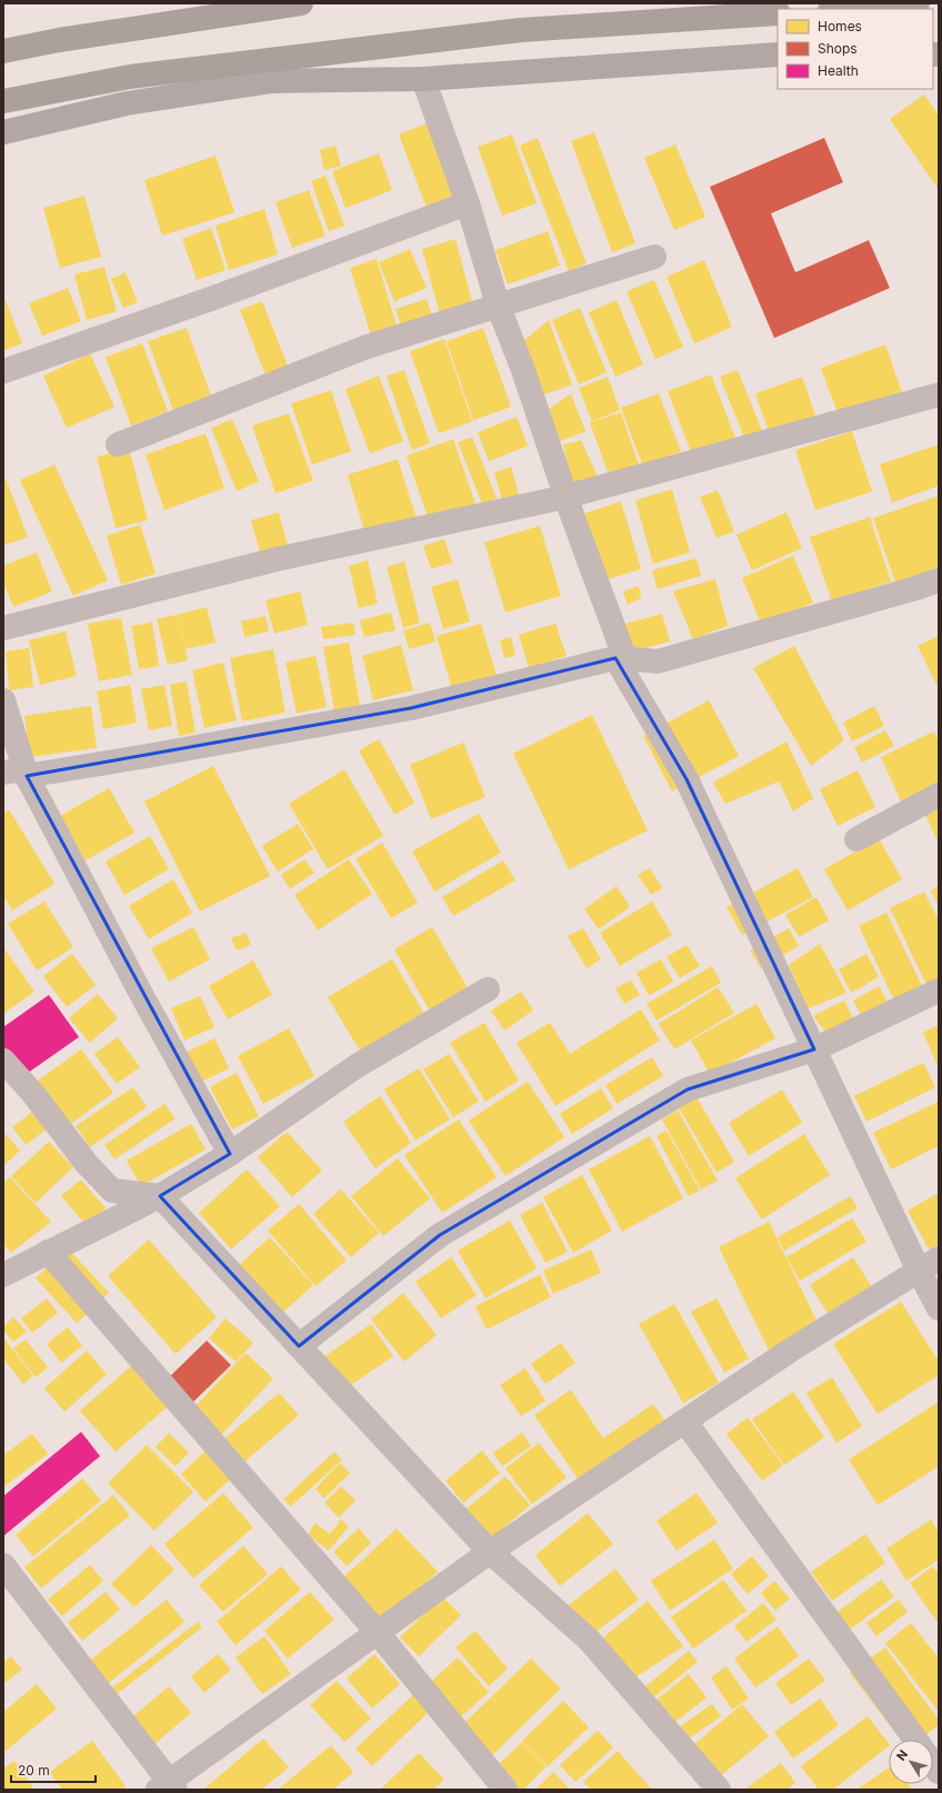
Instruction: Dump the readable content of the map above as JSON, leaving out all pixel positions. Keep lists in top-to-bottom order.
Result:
{
  "legend": ["Homes", "Shops", "Health"],
  "scale_bar": "20 m",
  "north": "top left"
}
